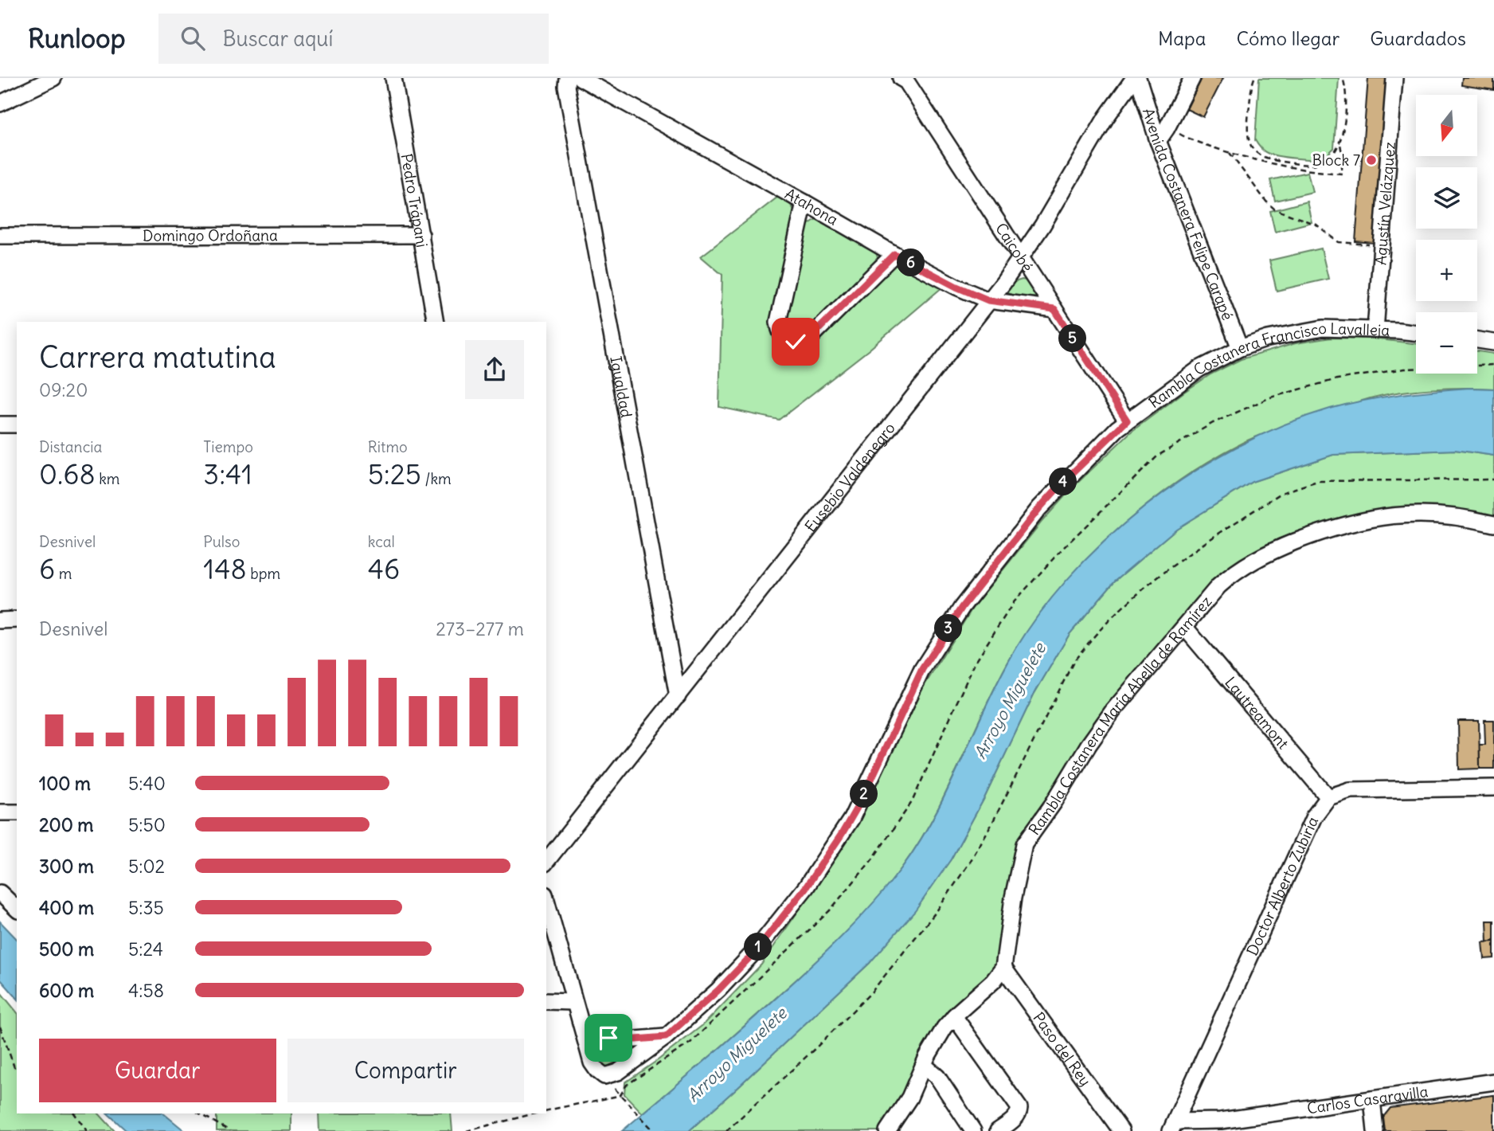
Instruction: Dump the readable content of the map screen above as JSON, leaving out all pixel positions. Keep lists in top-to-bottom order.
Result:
{
  "streets": {
    "street": [
      "Pedro Trápani",
      "Agustín Velázquez",
      "Atahona",
      "Avenida Costanera Felipe Carapé",
      "Domingo Ordoñana",
      "Caicobé",
      "Rambla Costanera Francisco Lavalleja",
      "Igualdad",
      "Eusebio Valdenegro",
      "Lautreamont",
      "Rambla Costanera María Abella de Ramírez",
      "Doctor Alberto Zubiría",
      "Paso del Rey",
      "Carlos Casaravilla"
    ]
  },
  "crossings": [
    ["Pedro Trápani", "Domingo Ordoñana"],
    ["Agustín Velázquez", "Rambla Costanera Francisco Lavalleja"],
    ["Atahona", "Caicobé"],
    ["Atahona", "Eusebio Valdenegro"],
    ["Avenida Costanera Felipe Carapé", "Rambla Costanera Francisco Lavalleja"],
    ["Avenida Costanera Felipe Carapé", "Eusebio Valdenegro"],
    ["Caicobé", "Rambla Costanera Francisco Lavalleja"],
    ["Caicobé", "Eusebio Valdenegro"],
    ["Igualdad", "Eusebio Valdenegro"],
    ["Lautreamont", "Rambla Costanera María Abella de Ramírez"],
    ["Lautreamont", "Doctor Alberto Zubiría"],
    ["Rambla Costanera María Abella de Ramírez", "Paso del Rey"],
    ["Doctor Alberto Zubiría", "Carlos Casaravilla"]
  ],
  "water": ["Arroyo Miguelete"],
  "places": ["Block 7"],
  "north": "bottom",
  "page": {
    "header": "Runloop",
    "search": "Buscar aquí",
    "nav": ["Mapa", "Cómo llegar", "Guardados"],
    "map_buttons": ["+", "−"],
    "pins": [
      "6",
      "5",
      "4",
      "3",
      "2",
      "1"
    ],
    "heading": ["Carrera matutina", "09:20"],
    "stats": [
      ["Distancia", "0.68 km"],
      ["Tiempo", "3:41"],
      ["Ritmo", "5:25 /km"],
      ["Desnivel", "6 m"],
      ["Pulso", "148 bpm"],
      ["kcal", "46"]
    ],
    "chart": ["Desnivel", "273–277 m"],
    "list": [
      {
        "name": "100 m",
        "note": "5:40"
      },
      {
        "name": "200 m",
        "note": "5:50"
      },
      {
        "name": "300 m",
        "note": "5:02"
      },
      {
        "name": "400 m",
        "note": "5:35"
      },
      {
        "name": "500 m",
        "note": "5:24"
      },
      {
        "name": "600 m",
        "note": "4:58"
      }
    ],
    "buttons": ["Guardar", "Compartir"]
  }
}
